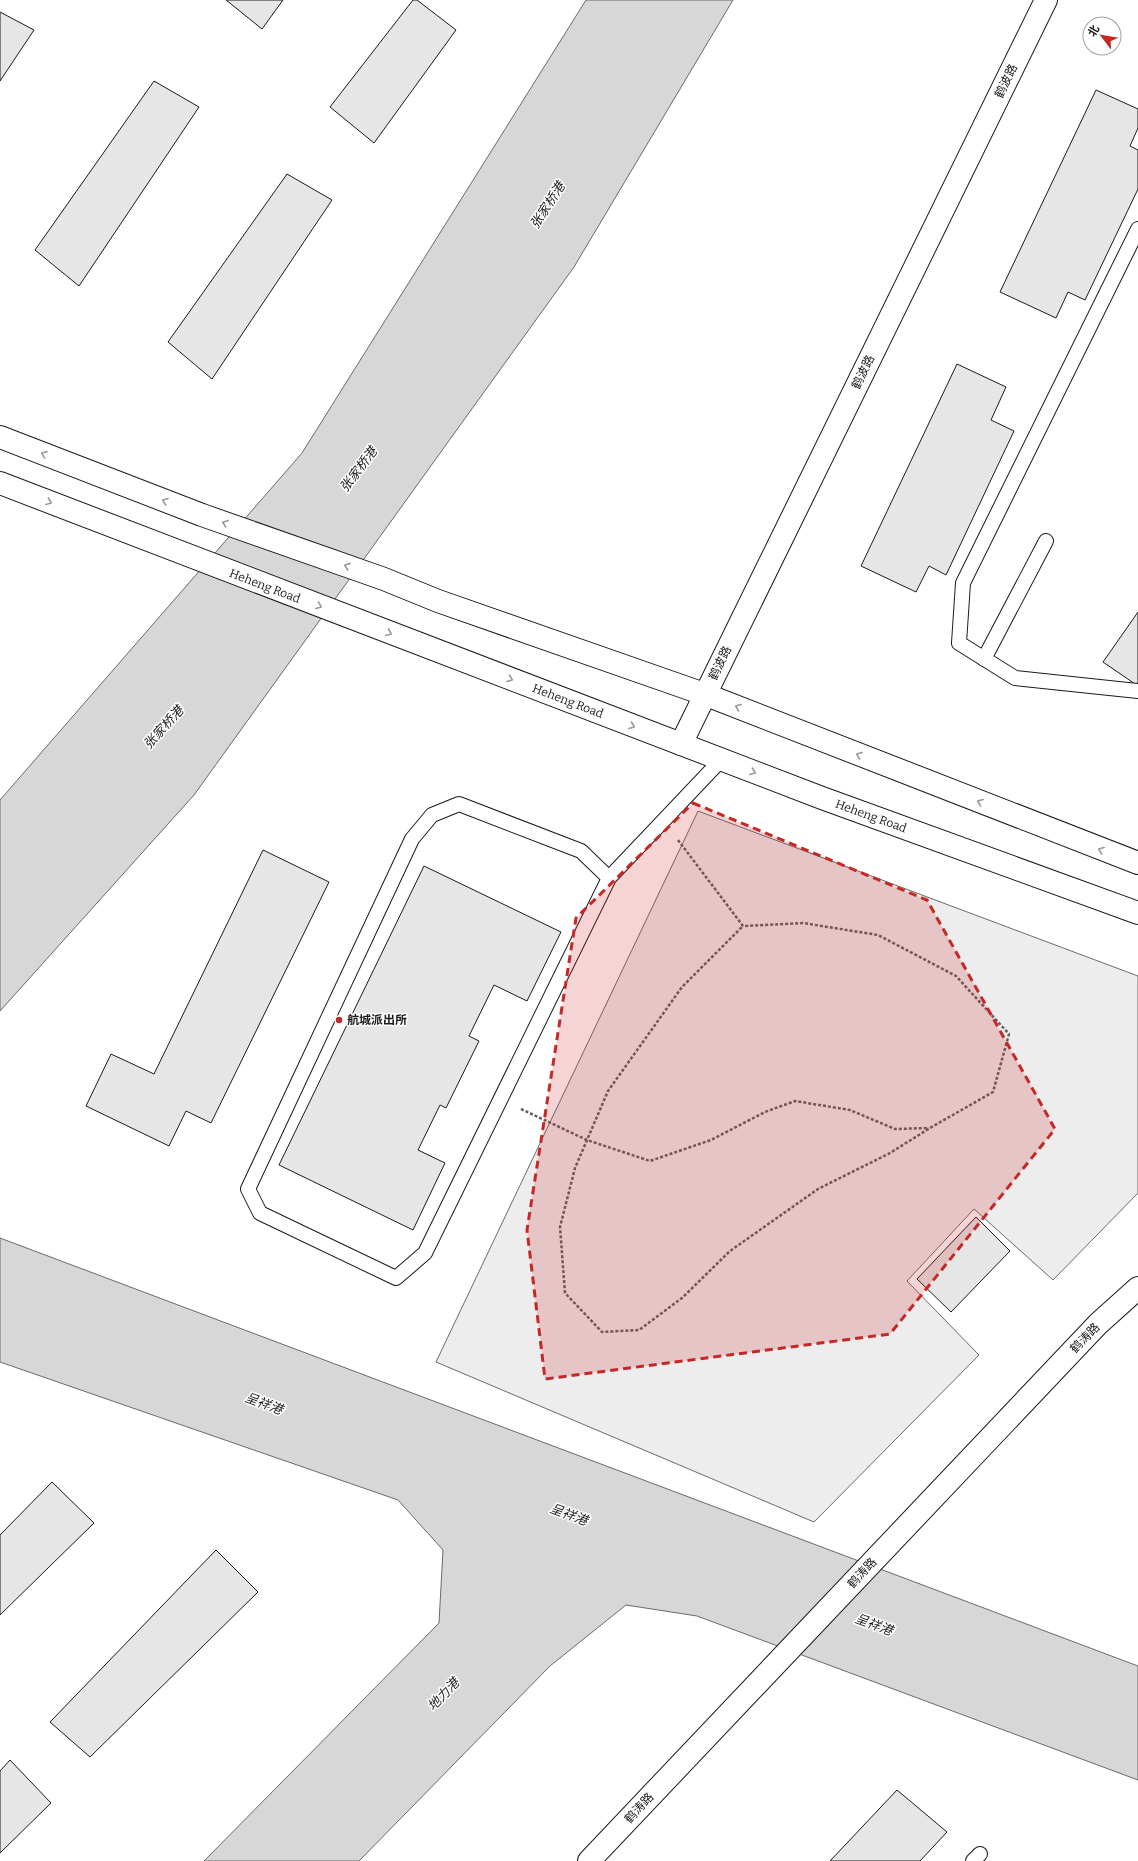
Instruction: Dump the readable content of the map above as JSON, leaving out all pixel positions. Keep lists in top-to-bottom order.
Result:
{
  "streets": {
    "street": ["鹤波路", "Heheng Road", "鹤涛路"]
  },
  "crossings": [
    ["鹤波路", "Heheng Road"]
  ],
  "water": ["张家桥港", "呈祥港", "地力港"],
  "places": ["航城派出所"],
  "north": "top left"
}
